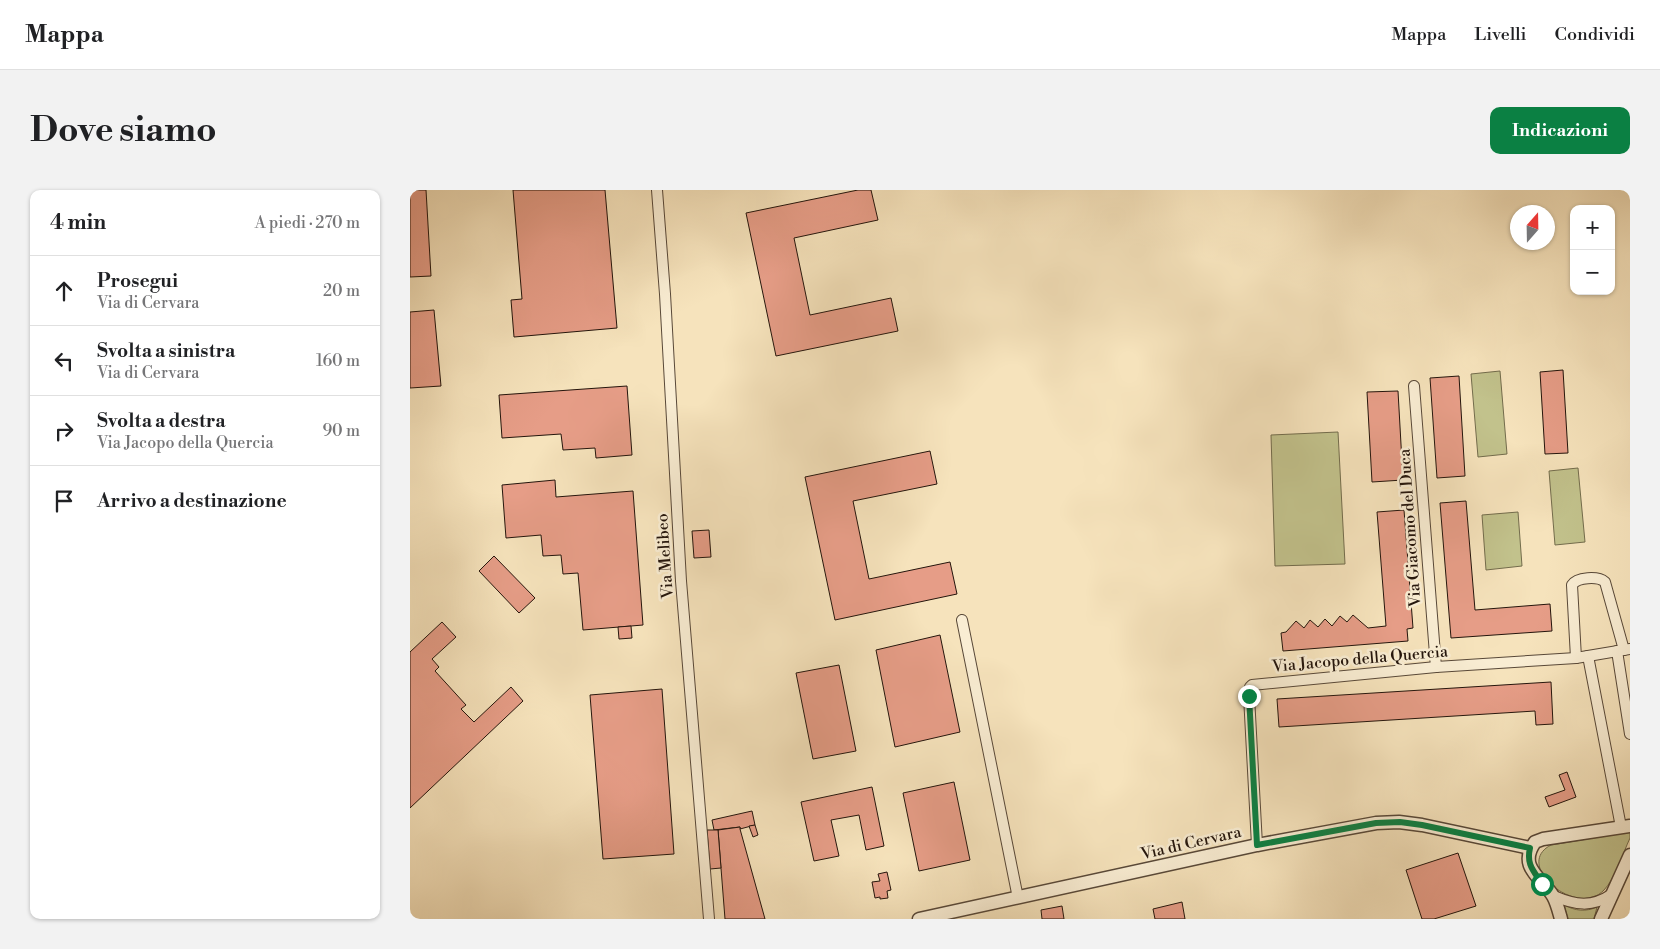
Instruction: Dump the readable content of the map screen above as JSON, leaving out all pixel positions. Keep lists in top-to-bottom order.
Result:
{
  "streets": {
    "street": [
      "Via Giacomo del Duca",
      "Via Melibeo",
      "Via Jacopo della Quercia",
      "Via di Cervara"
    ]
  },
  "crossings": [
    ["Via Giacomo del Duca", "Via Jacopo della Quercia"],
    ["Via Jacopo della Quercia", "Via di Cervara"]
  ],
  "north": "top",
  "page": {
    "header": "Mappa",
    "nav": ["Mappa", "Livelli", "Condividi"],
    "buttons": "Indicazioni",
    "title": "Dove siamo",
    "heading": ["4 min", "A piedi · 270 m"],
    "map_buttons": ["+", "−"],
    "list": [
      ["Prosegui", "Via di Cervara", "20 m"],
      ["Svolta a sinistra", "Via di Cervara", "160 m"],
      ["Svolta a destra", "Via Jacopo della Quercia", "90 m"],
      "Arrivo a destinazione"
    ]
  }
}
